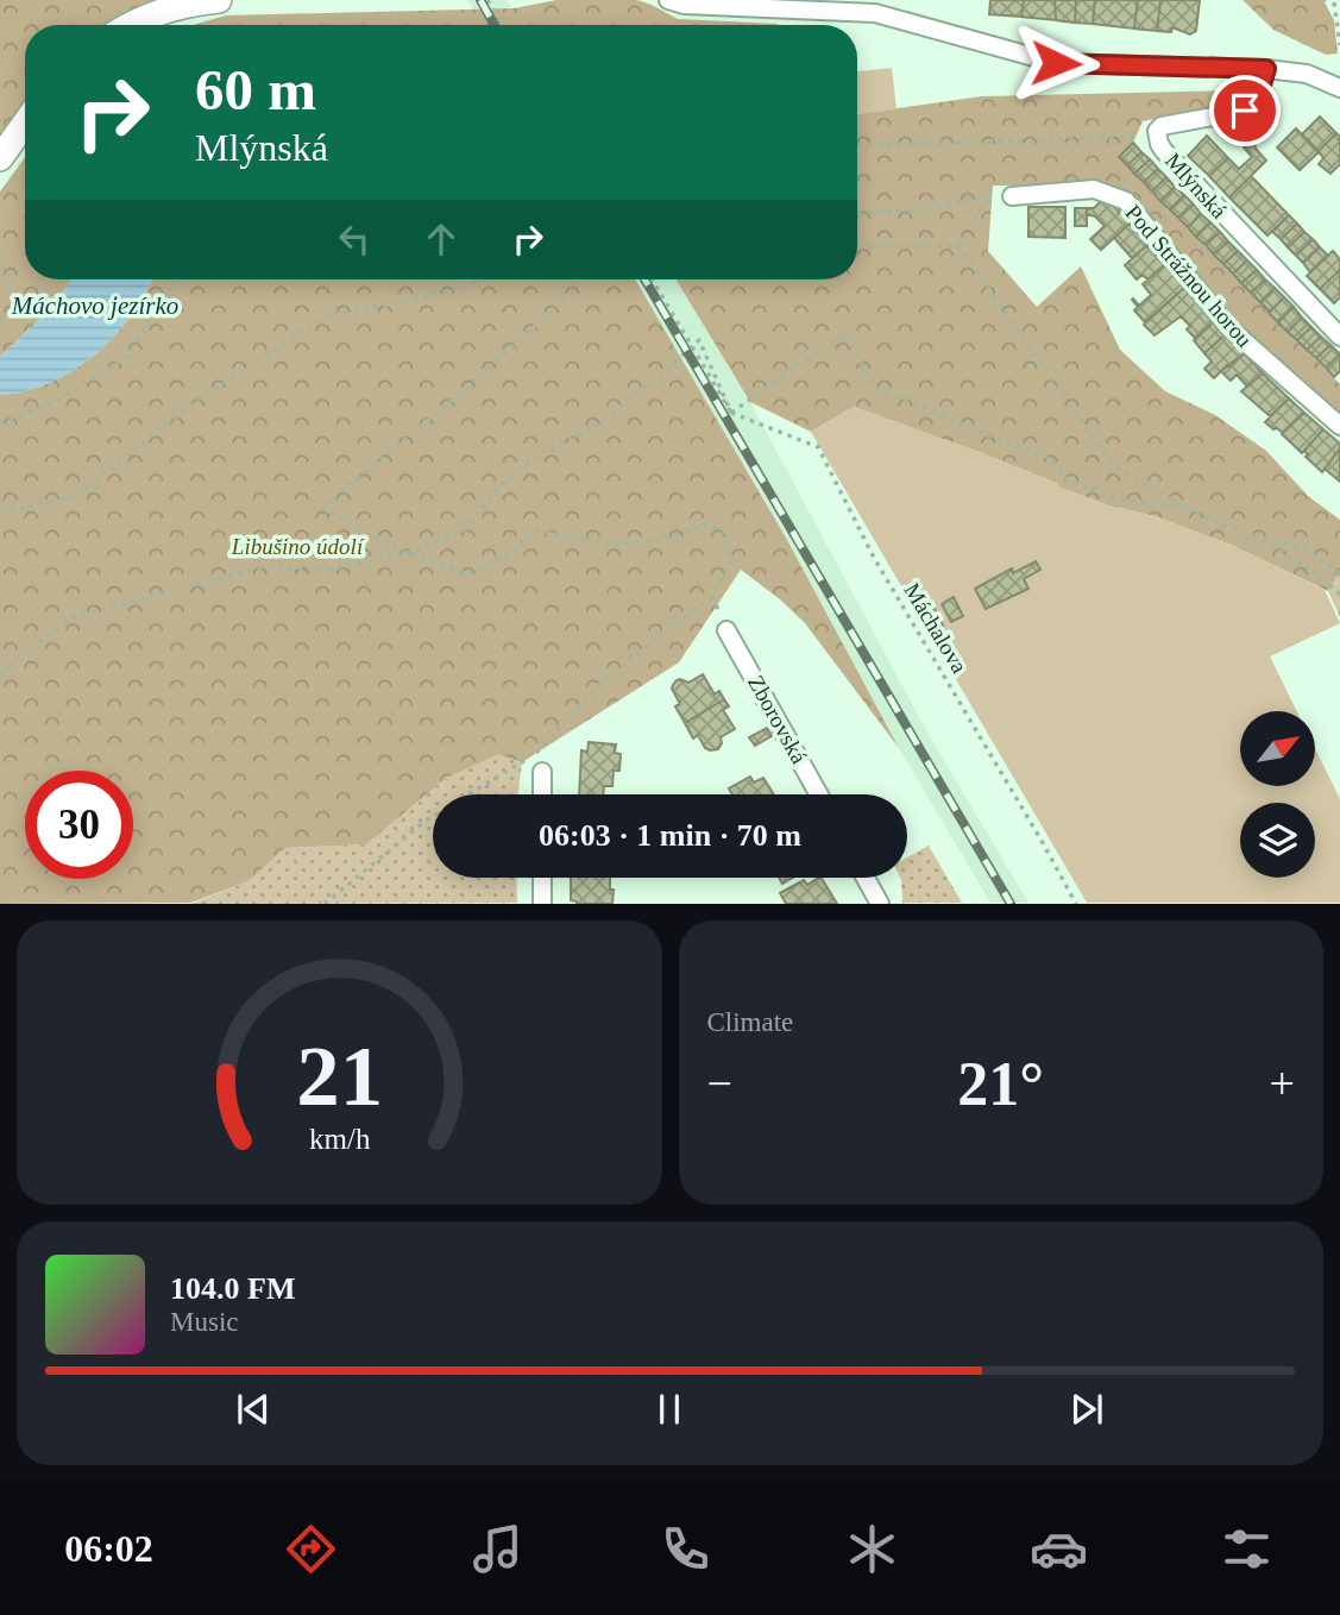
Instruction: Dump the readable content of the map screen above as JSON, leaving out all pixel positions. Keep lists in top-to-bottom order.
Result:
{
  "streets": {
    "street": ["Mlýnská", "Pod Strážnou horou", "Zborovská"],
    "path": ["Máchalova"]
  },
  "water": ["Máchovo jezírko"],
  "parks": ["Libušino údolí"],
  "north": "top right",
  "page": {
    "turn": ["60 m", "Mlýnská"],
    "limit": "30",
    "trip": "06:03 · 1 min · 70 m",
    "tile": "Climate",
    "heat": ["−", "21°", "+"],
    "song": ["104.0 FM", "Music"],
    "tabs": "06:02",
    "gauge": ["21", "km/h"]
  }
}
